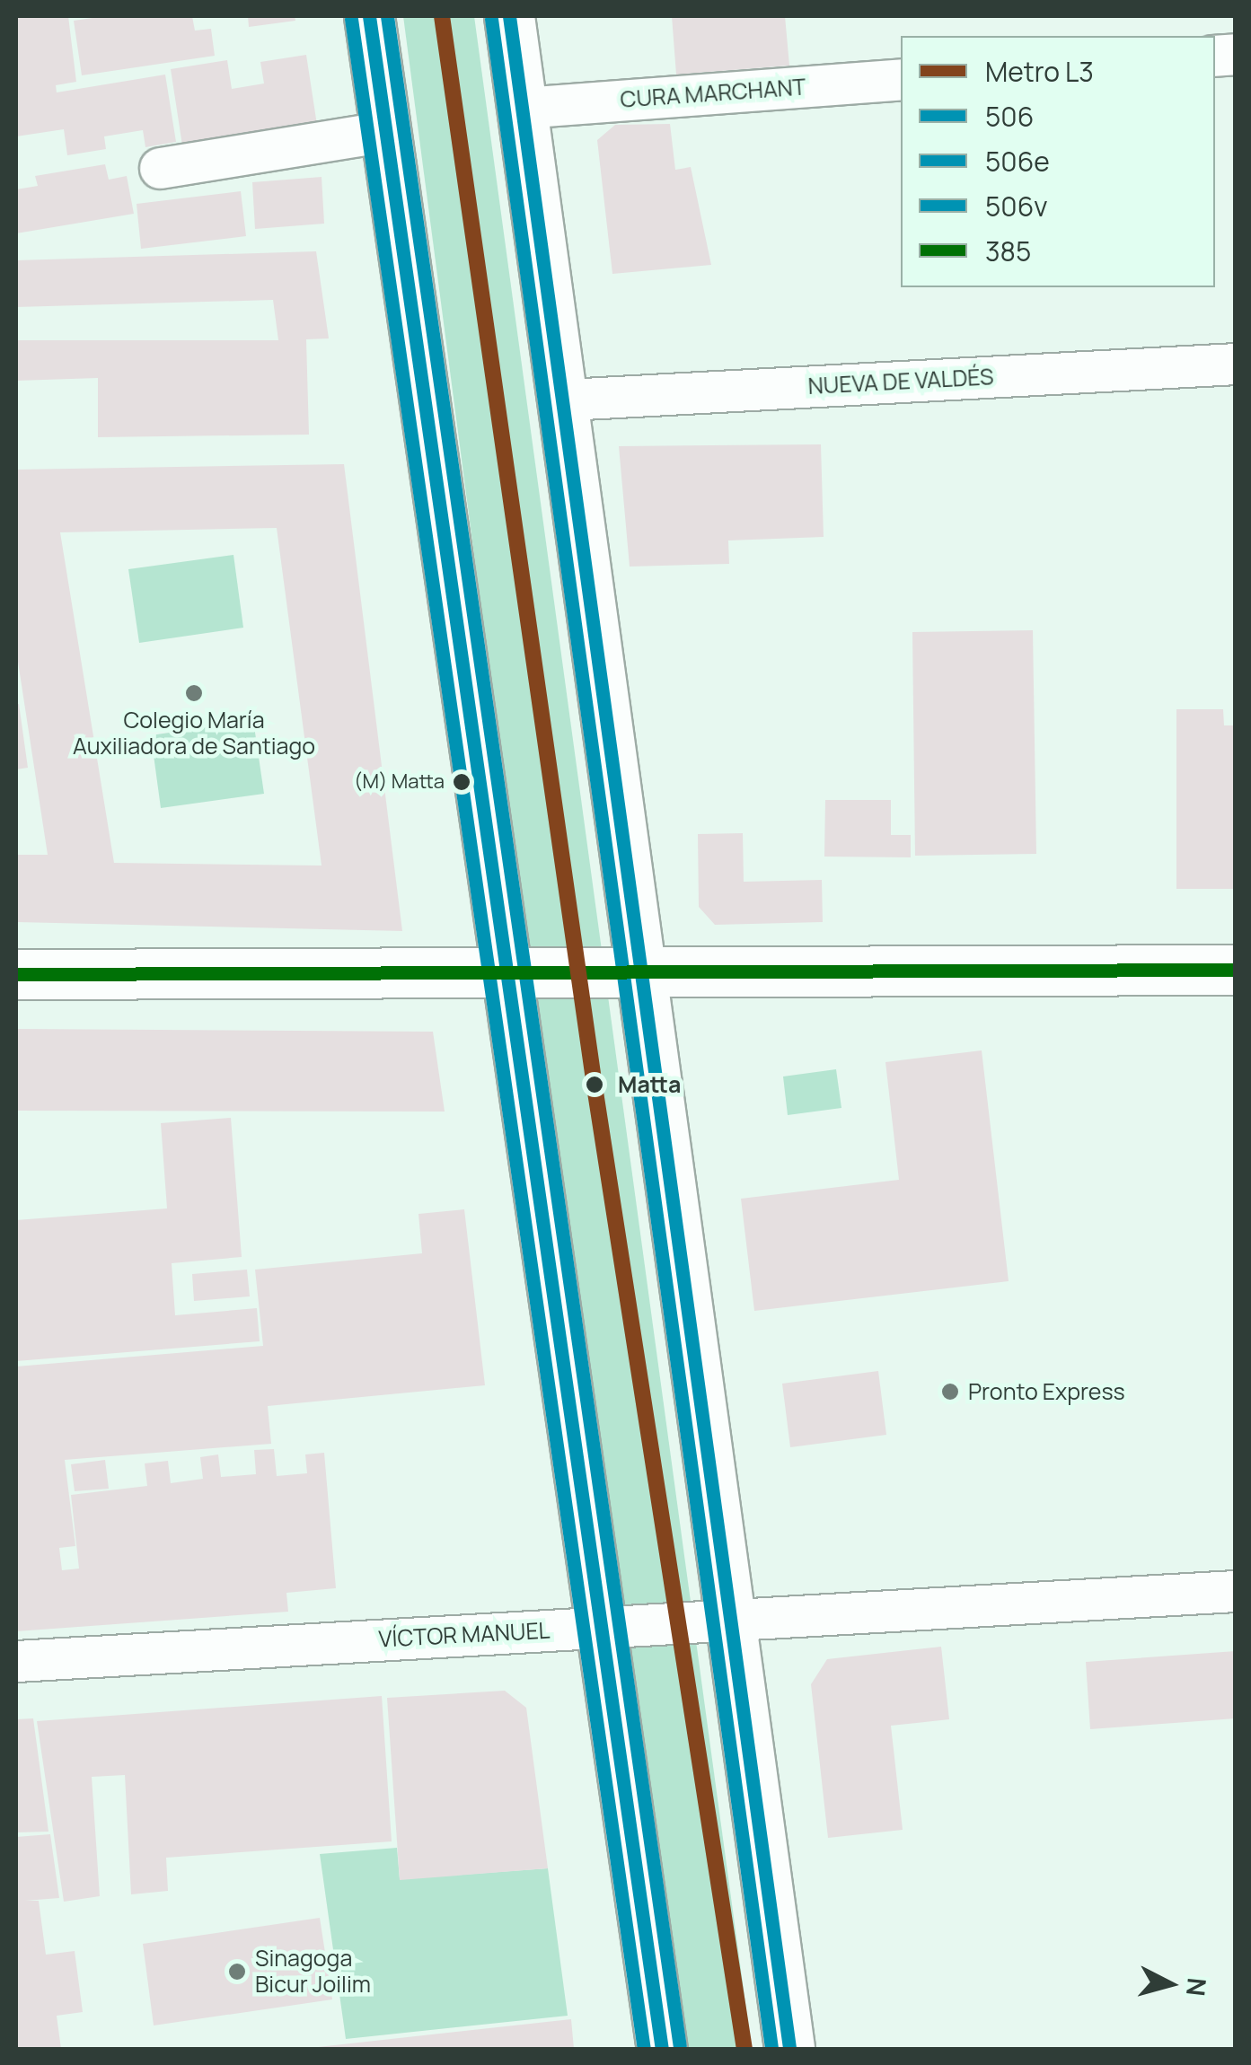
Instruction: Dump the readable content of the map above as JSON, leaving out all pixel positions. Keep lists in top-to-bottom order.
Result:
{
  "streets": {
    "street": ["CURA MARCHANT", "NUEVA DE VALDÉS", "VÍCTOR MANUEL"]
  },
  "places": [
    "Colegio María Auxiliadora de Santiago",
    "(M) Matta",
    "Matta",
    "Pronto Express",
    "Sinagoga Bicur Joilim"
  ],
  "lines": [
    "metro line L3",
    "transit line 506",
    "transit line 506v",
    "transit line 506e",
    "transit line 385"
  ],
  "legend": [
    "Metro L3",
    "506",
    "506e",
    "506v",
    "385"
  ],
  "north": "right"
}
